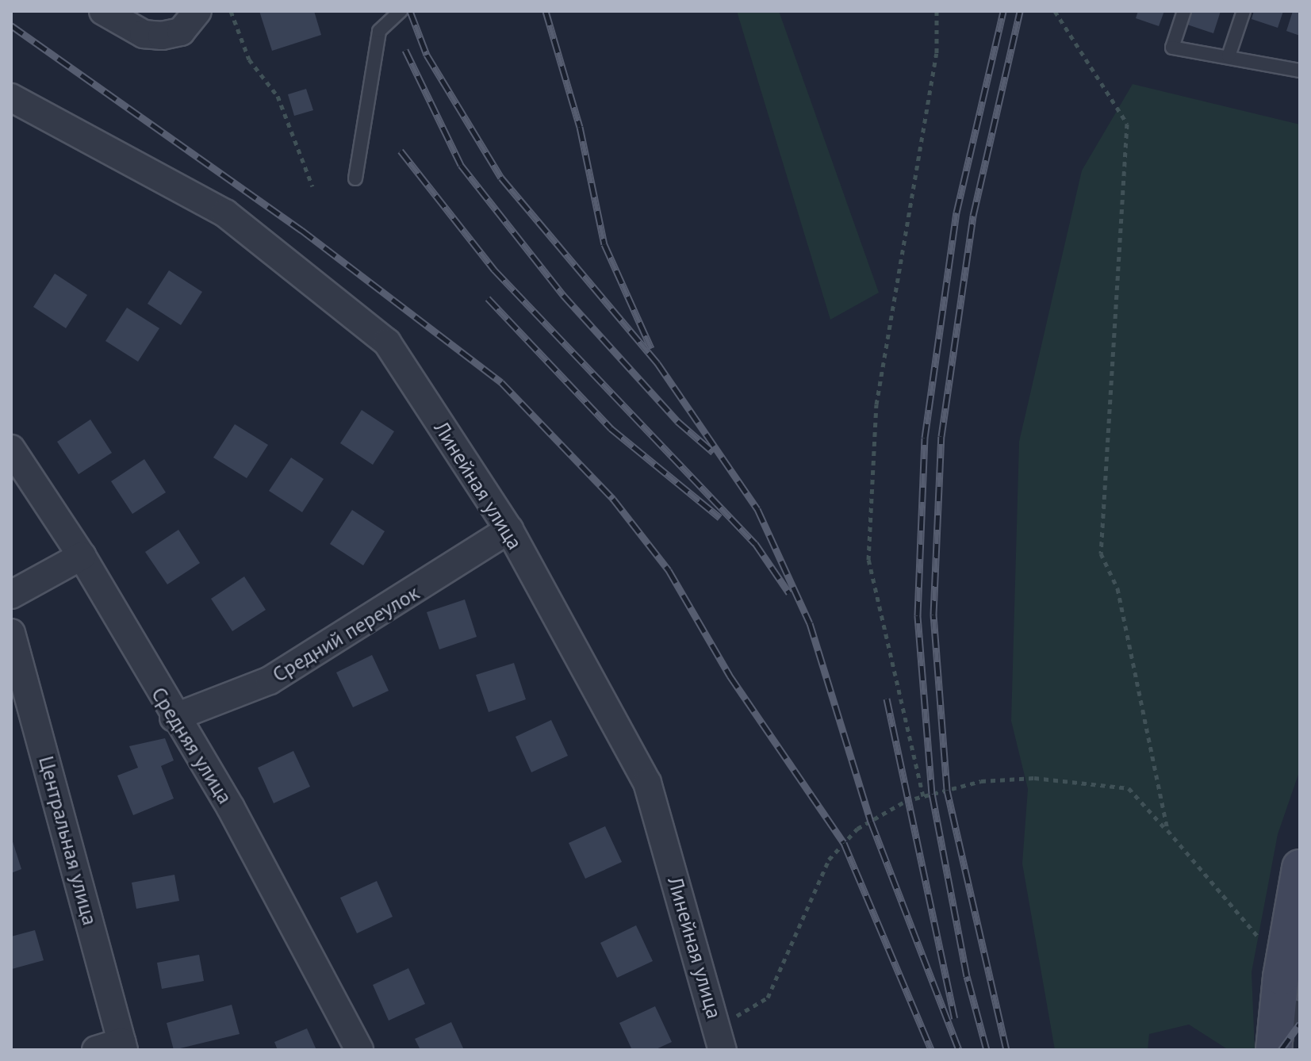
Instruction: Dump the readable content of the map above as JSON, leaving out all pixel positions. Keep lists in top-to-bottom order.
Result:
{
  "streets": {
    "street": [
      "Линейная улица",
      "Средний переулок",
      "Средняя улица",
      "Центральная улица"
    ]
  },
  "crossings": [
    ["Линейная улица", "Средний переулок"],
    ["Средний переулок", "Средняя улица"]
  ]
}
